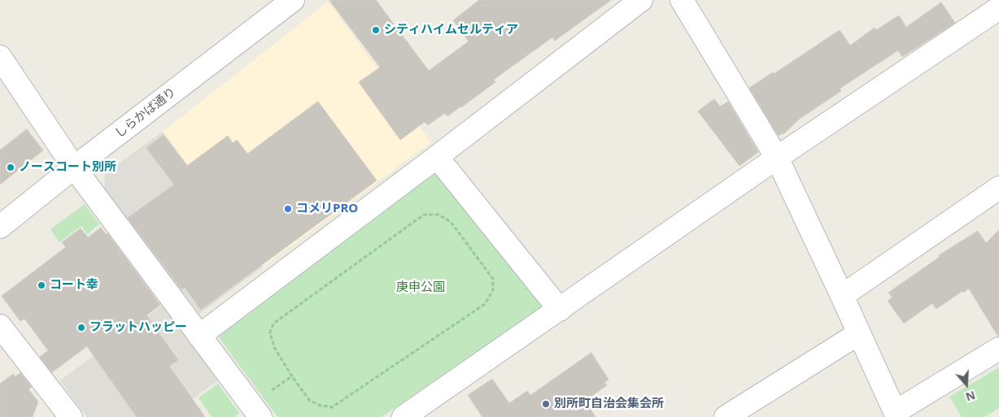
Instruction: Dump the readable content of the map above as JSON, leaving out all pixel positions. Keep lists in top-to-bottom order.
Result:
{
  "streets": {
    "street": ["しらかば通り"]
  },
  "parks": ["庚申公園"],
  "places": [
    "シティハイムセルティア",
    "ノースコート別所",
    "コメリPRO",
    "コート幸",
    "フラットハッピー",
    "別所町自治会集会所"
  ],
  "north": "bottom"
}
